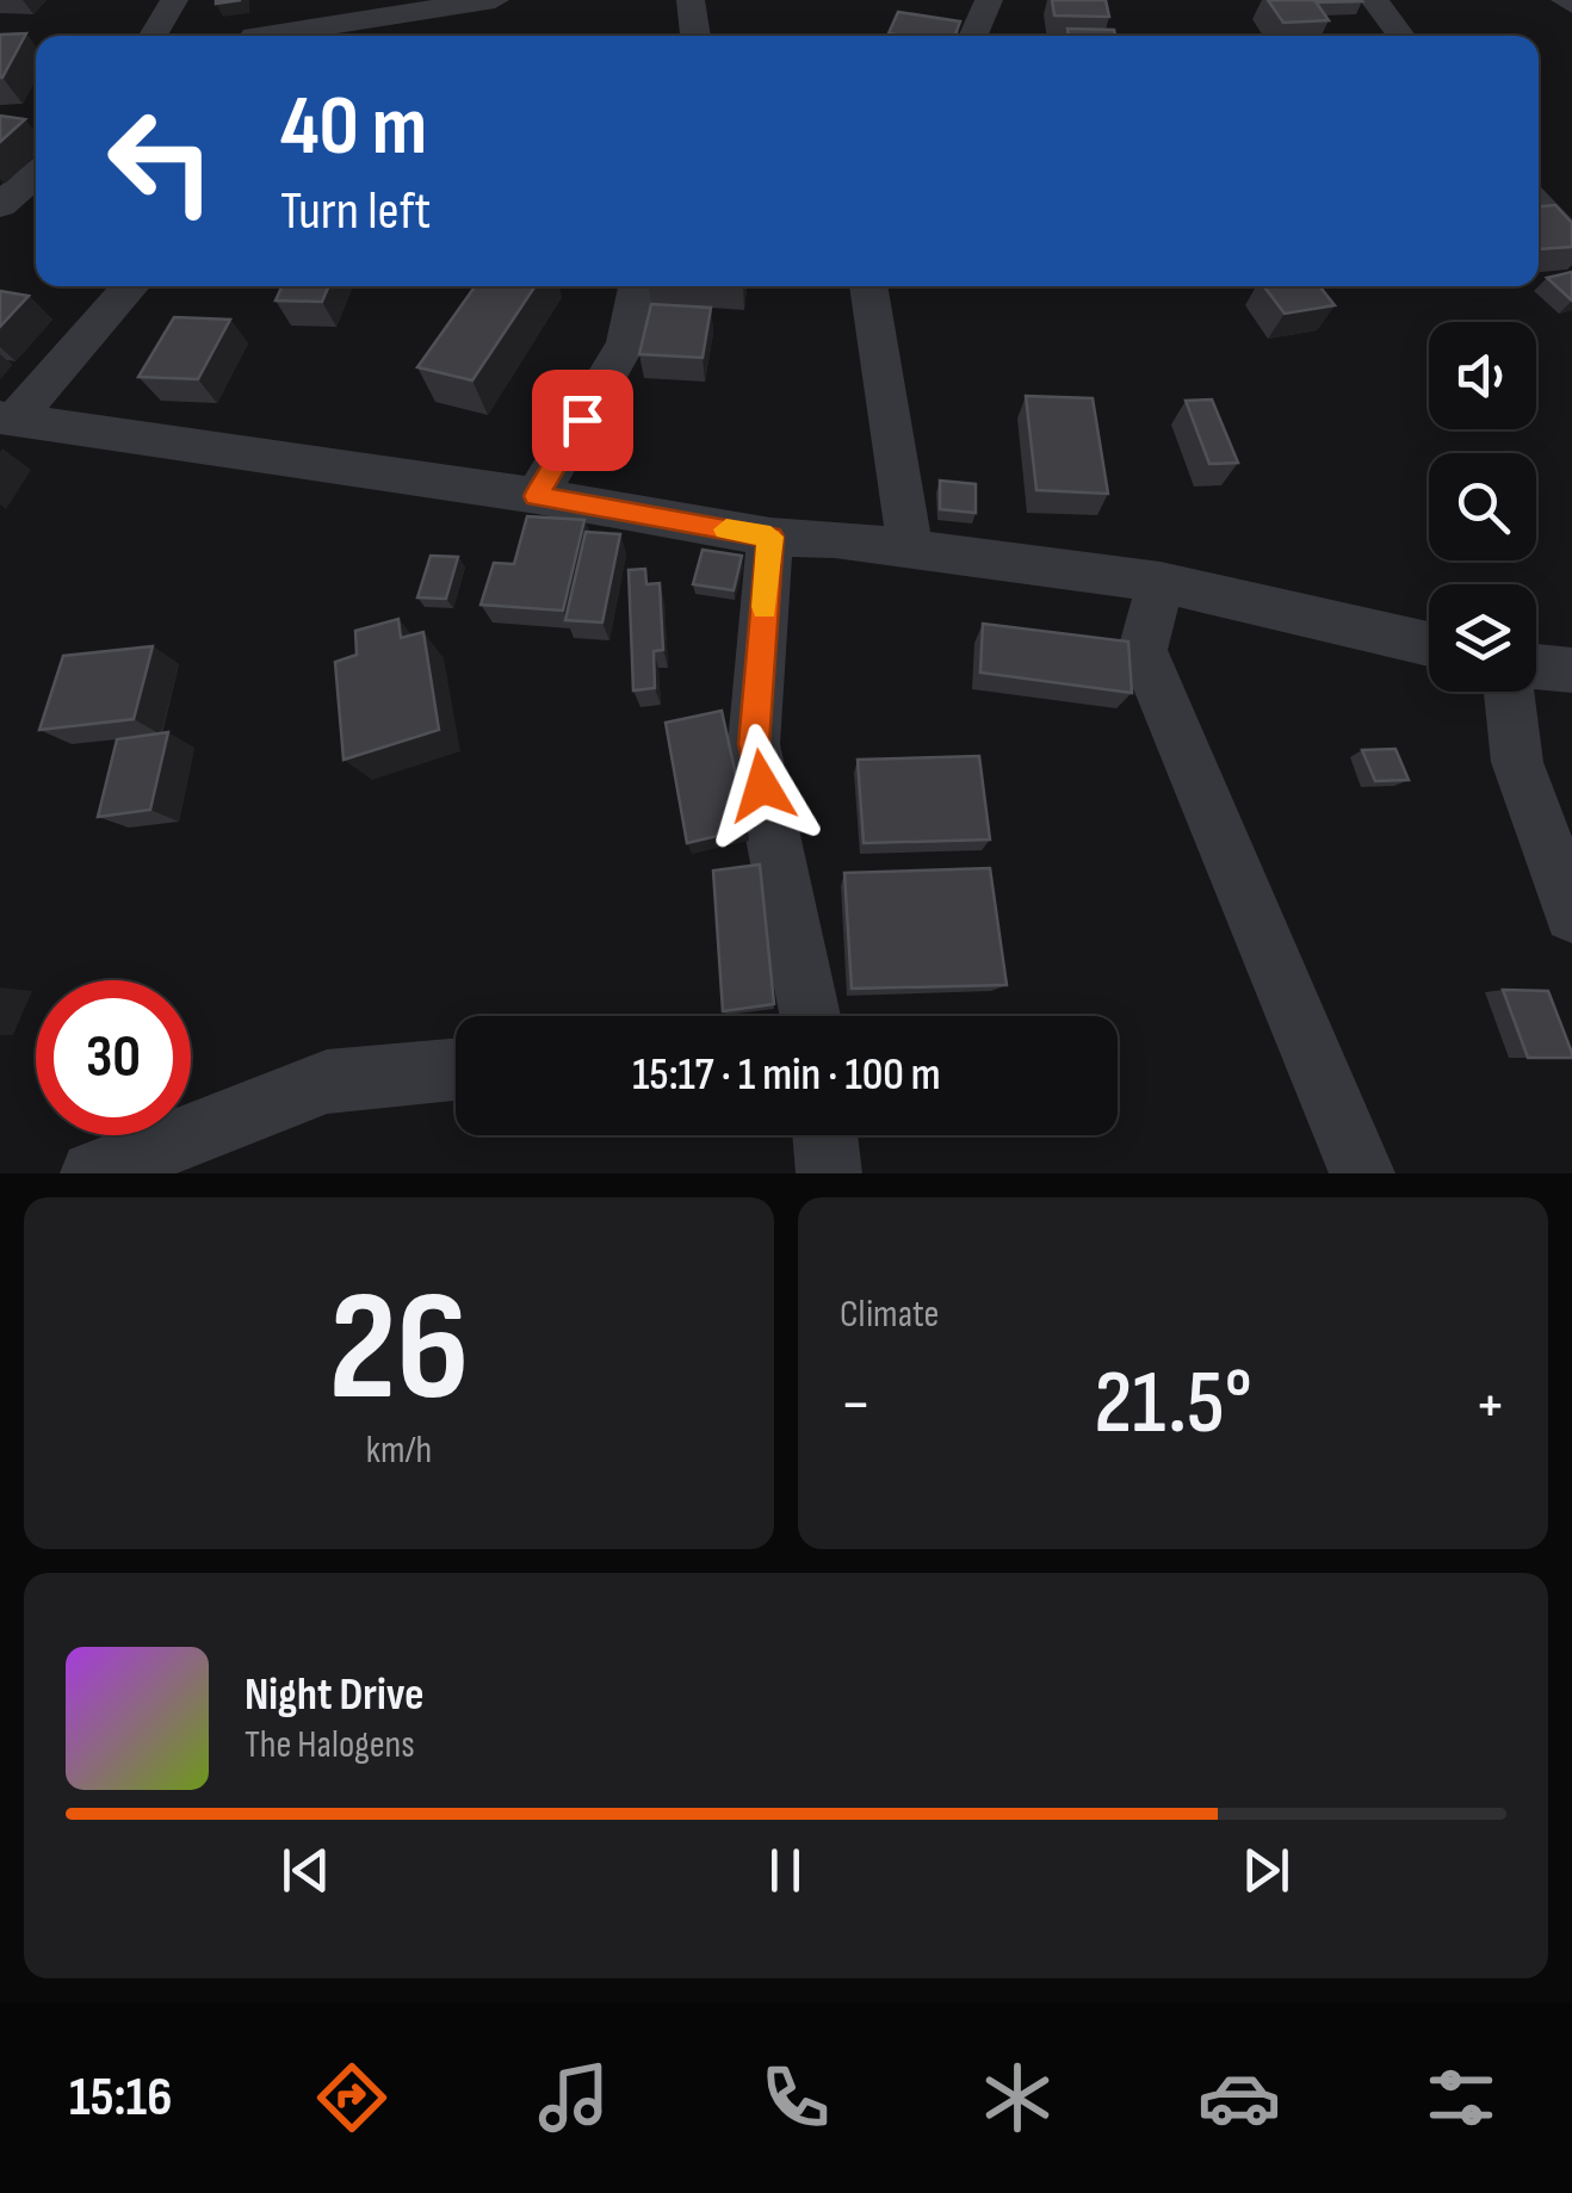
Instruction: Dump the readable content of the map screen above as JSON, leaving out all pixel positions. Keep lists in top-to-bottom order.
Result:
{
  "page": {
    "turn": ["40 m", "Turn left"],
    "limit": "30",
    "trip": "15:17 · 1 min · 100 m",
    "tile": [
      ["26", "km/h"],
      "Climate"
    ],
    "heat": ["−", "21.5°", "+"],
    "song": ["Night Drive", "The Halogens"],
    "tabs": "15:16"
  }
}
